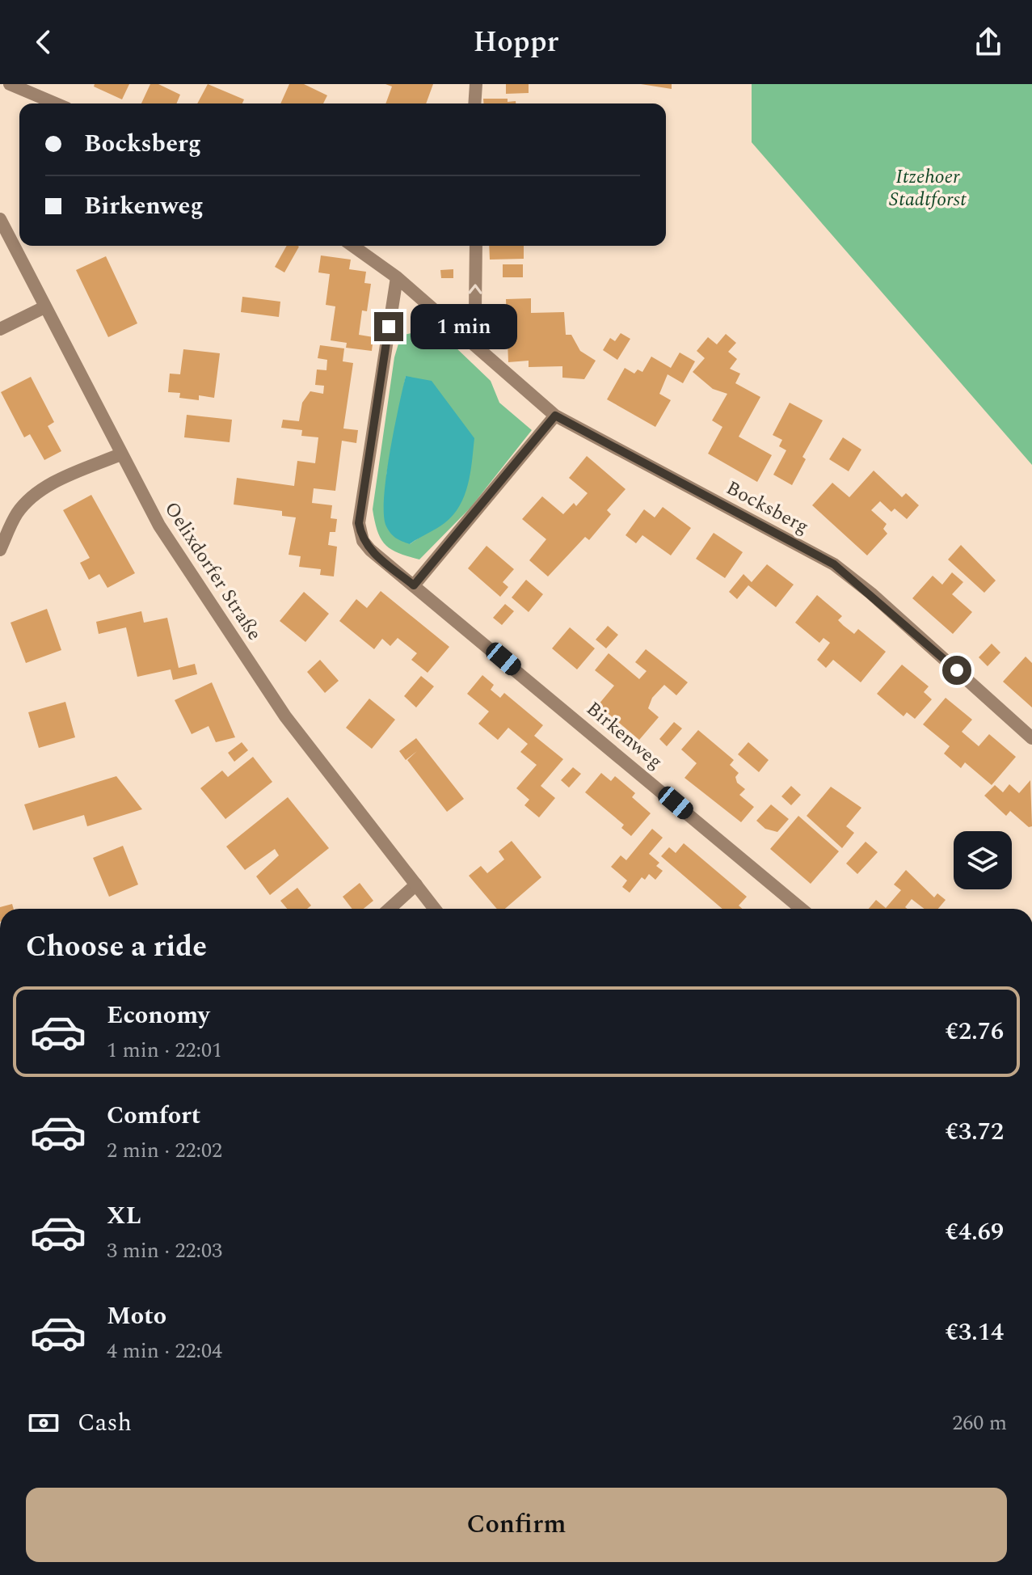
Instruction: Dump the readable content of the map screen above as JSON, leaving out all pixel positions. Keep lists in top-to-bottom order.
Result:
{
  "streets": {
    "street": ["Bocksberg", "Oelixdorfer Straße", "Birkenweg"]
  },
  "crossings": [
    ["Bocksberg", "Birkenweg"]
  ],
  "parks": ["Itzehoer Stadtforst"],
  "page": {
    "header": "Hoppr",
    "banner": ["Bocksberg", "Birkenweg"],
    "bubble": "1 min",
    "heading": "Choose a ride",
    "list": [
      {
        "name": "Economy",
        "note": "1 min · 22:01",
        "value": "€2.76"
      },
      {
        "name": "Comfort",
        "note": "2 min · 22:02",
        "value": "€3.72"
      },
      {
        "name": "XL",
        "note": "3 min · 22:03",
        "value": "€4.69"
      },
      {
        "name": "Moto",
        "note": "4 min · 22:04",
        "value": "€3.14"
      }
    ],
    "pay": ["Cash", "260 m"],
    "buttons": "Confirm"
  }
}
